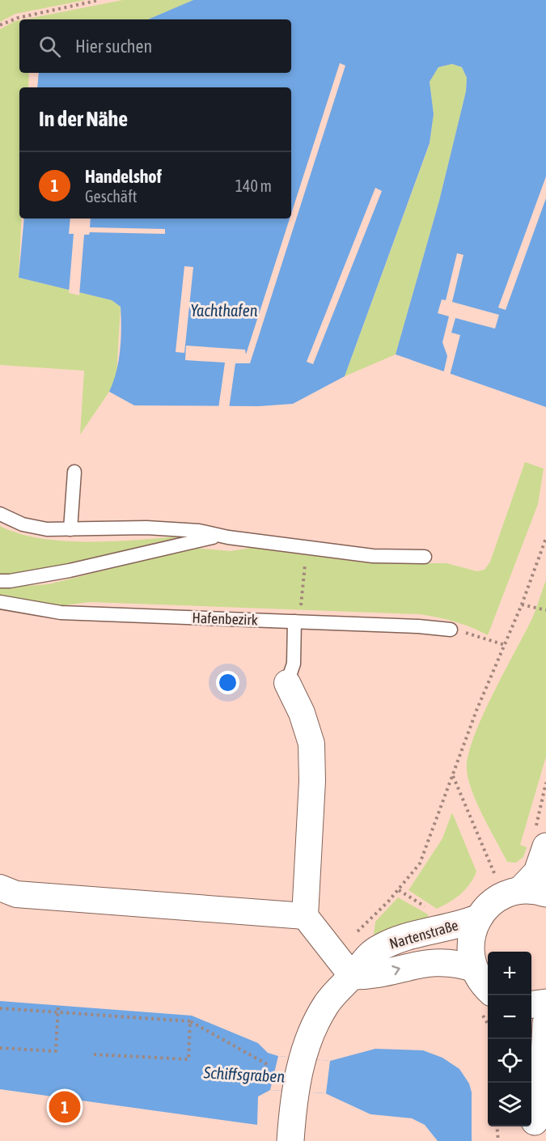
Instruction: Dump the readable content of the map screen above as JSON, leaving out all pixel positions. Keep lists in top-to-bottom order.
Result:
{
  "streets": {
    "street": ["Nartenstraße"],
    "lane": ["Hafenbezirk"]
  },
  "water": ["Yachthafen", "Schiffsgraben"],
  "page": {
    "search": "Hier suchen",
    "heading": "In der Nähe",
    "list": [
      {
        "mark": "1",
        "name": "Handelshof",
        "note": "Geschäft",
        "value": "140 m"
      }
    ],
    "map_buttons": ["+", "−"],
    "pins": "1"
  }
}
